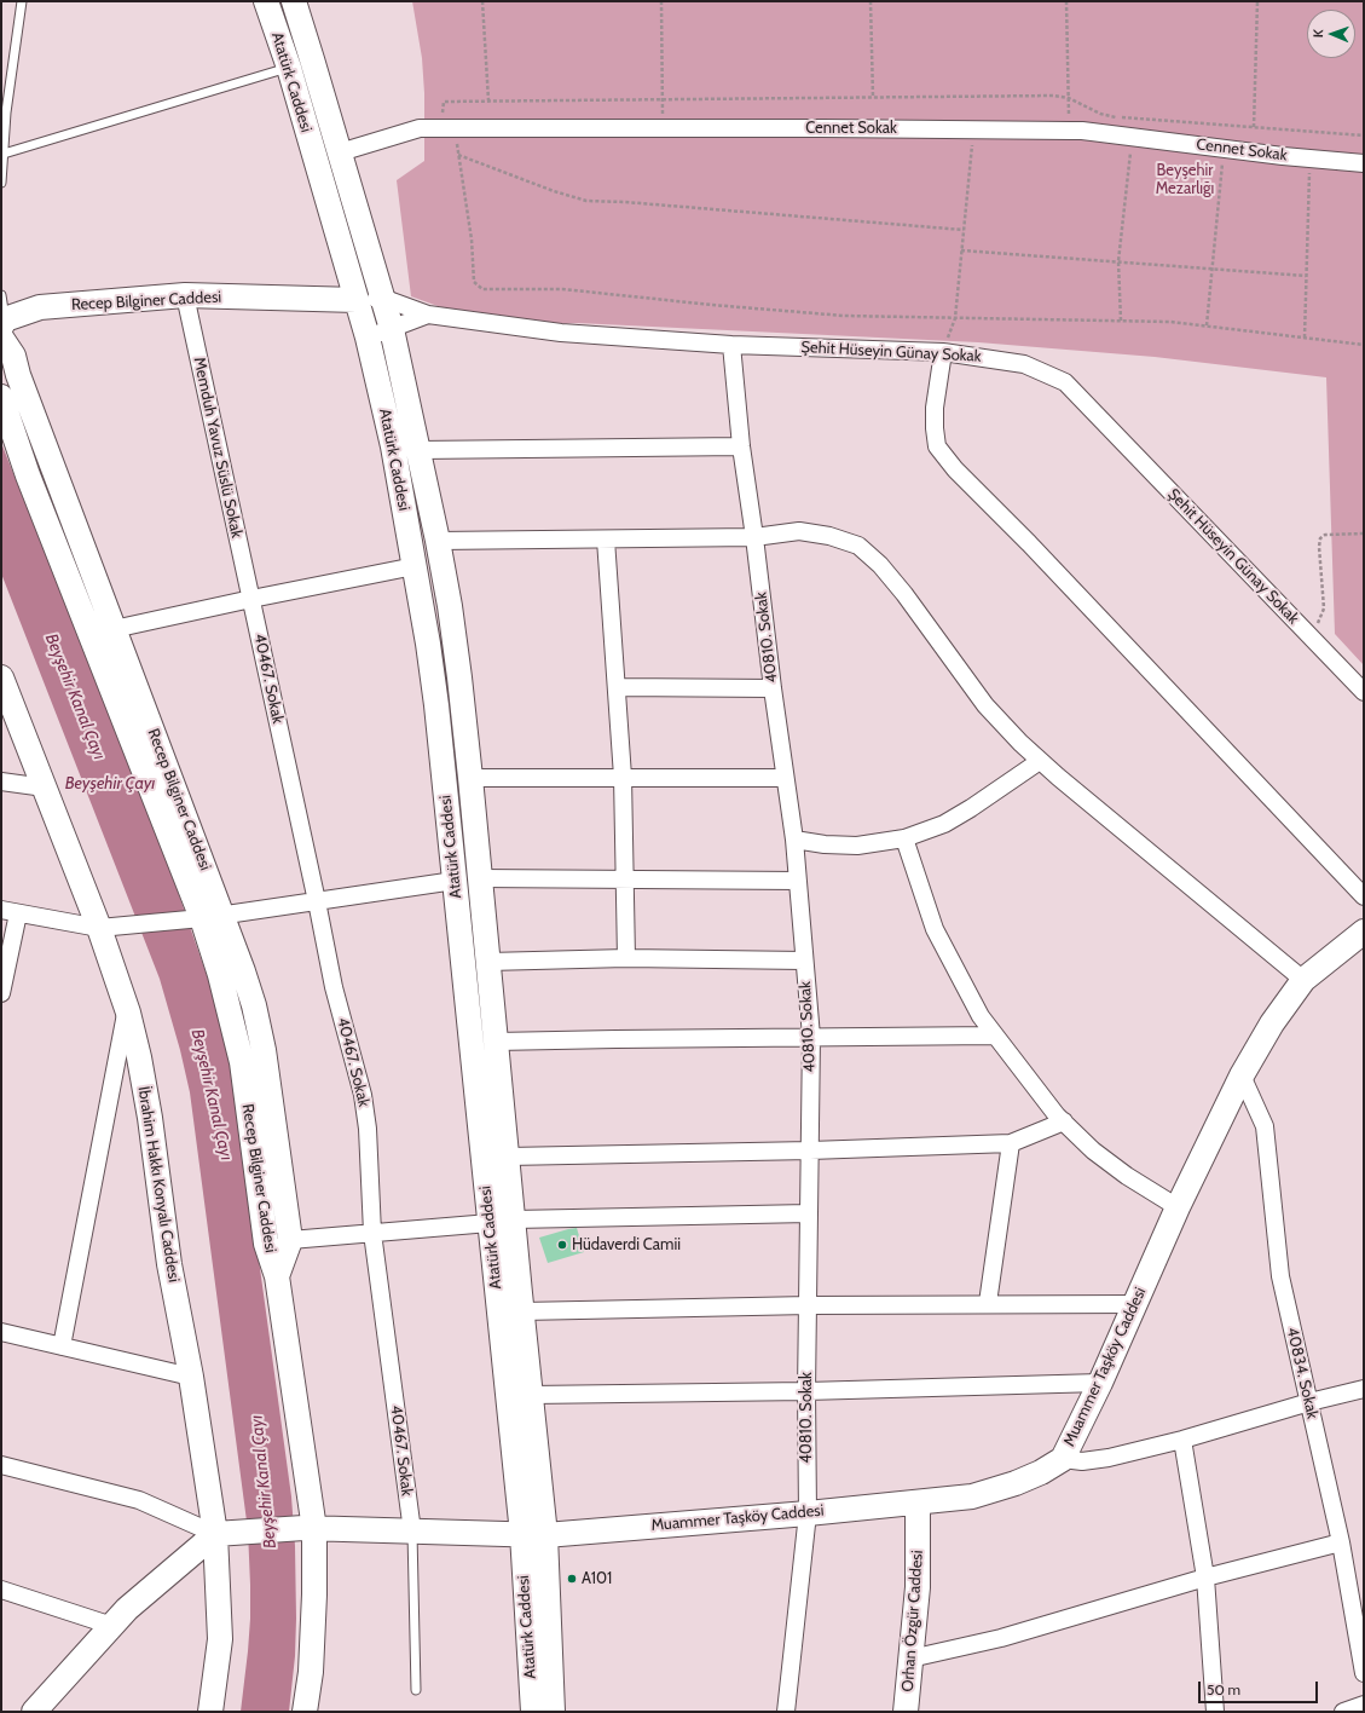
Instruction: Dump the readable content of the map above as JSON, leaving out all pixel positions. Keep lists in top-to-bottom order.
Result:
{
  "streets": {
    "street": [
      "Atatürk Caddesi",
      "Cennet Sokak",
      "Recep Bilginer Caddesi",
      "Şehit Hüseyin Günay Sokak",
      "Memduh Yavuz Süslü Sokak",
      "40810. Sokak",
      "40467. Sokak",
      "İbrahim Hakkı Konyalı Caddesi",
      "Muammer Taşköy Caddesi",
      "40834. Sokak",
      "Orhan Özgür Caddesi"
    ]
  },
  "crossings": [
    ["Atatürk Caddesi", "Cennet Sokak"],
    ["Atatürk Caddesi", "Recep Bilginer Caddesi"],
    ["Atatürk Caddesi", "Şehit Hüseyin Günay Sokak"],
    ["Atatürk Caddesi", "Muammer Taşköy Caddesi"],
    ["Recep Bilginer Caddesi", "Memduh Yavuz Süslü Sokak"],
    ["Recep Bilginer Caddesi", "Muammer Taşköy Caddesi"],
    ["Şehit Hüseyin Günay Sokak", "40810. Sokak"],
    ["Memduh Yavuz Süslü Sokak", "40467. Sokak"],
    ["40810. Sokak", "Muammer Taşköy Caddesi"],
    ["40467. Sokak", "Muammer Taşköy Caddesi"],
    ["İbrahim Hakkı Konyalı Caddesi", "Muammer Taşköy Caddesi"],
    ["Muammer Taşköy Caddesi", "40834. Sokak"],
    ["Muammer Taşköy Caddesi", "Orhan Özgür Caddesi"]
  ],
  "water": ["Beyşehir Kanal Çayı", "Beyşehir Çayı"],
  "parks": ["Beyşehir Mezarlığı"],
  "places": ["Hüdaverdi Camii", "A101"],
  "scale_bar": "50 m",
  "north": "left"
}
